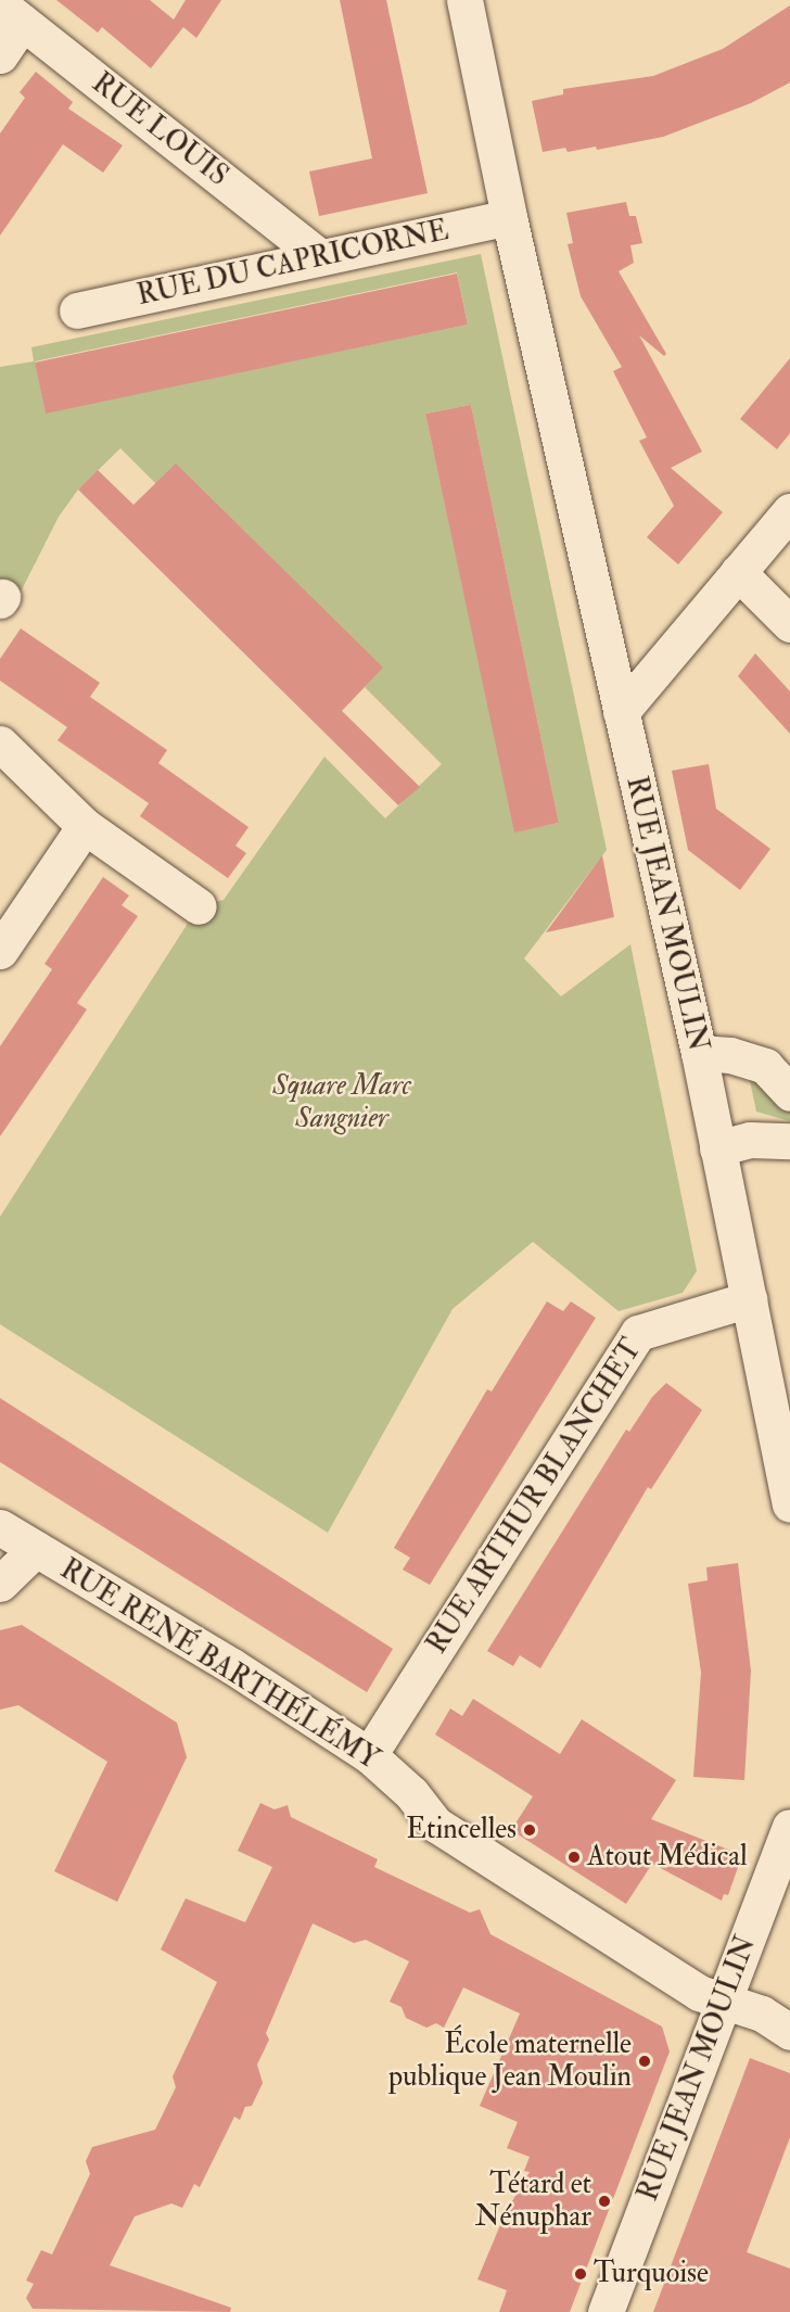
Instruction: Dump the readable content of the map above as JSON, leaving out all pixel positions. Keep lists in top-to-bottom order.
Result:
{
  "streets": {
    "street": [
      "RUE LOUIS",
      "RUE DU CAPRICORNE",
      "RUE JEAN MOULIN",
      "RUE ARTHUR BLANCHET",
      "RUE RENÉ BARTHÉLÉMY"
    ]
  },
  "crossings": [
    ["RUE LOUIS", "RUE DU CAPRICORNE"],
    ["RUE DU CAPRICORNE", "RUE JEAN MOULIN"],
    ["RUE JEAN MOULIN", "RUE ARTHUR BLANCHET"],
    ["RUE JEAN MOULIN", "RUE RENÉ BARTHÉLÉMY"],
    ["RUE ARTHUR BLANCHET", "RUE RENÉ BARTHÉLÉMY"]
  ],
  "parks": ["Square Marc Sangnier"],
  "places": [
    "Etincelles",
    "Atout Médical",
    "École maternelle publique Jean Moulin",
    "Tétard et Nénuphar",
    "Turquoise"
  ]
}
